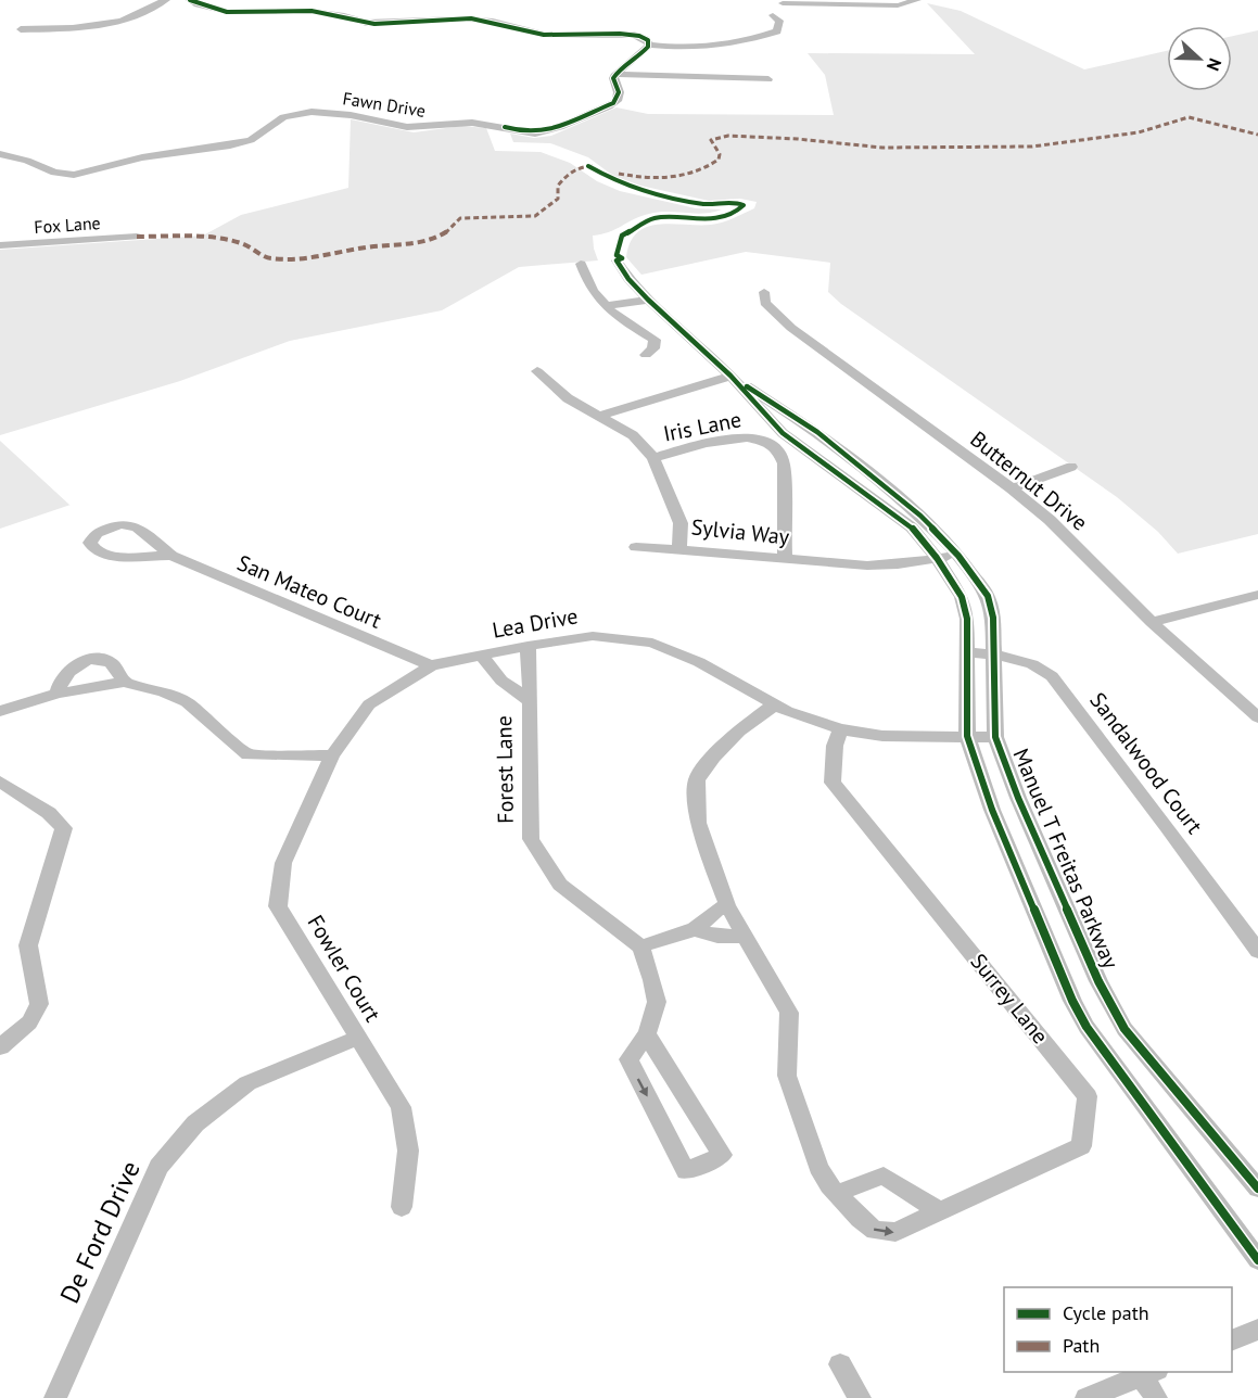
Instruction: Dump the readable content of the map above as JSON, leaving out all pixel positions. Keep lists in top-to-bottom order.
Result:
{
  "streets": {
    "street": [
      "Fawn Drive",
      "Fox Lane",
      "Iris Lane",
      "Butternut Drive",
      "Sylvia Way",
      "San Mateo Court",
      "Lea Drive",
      "Sandalwood Court",
      "Forest Lane",
      "Manuel T Freitas Parkway",
      "Fowler Court",
      "Surrey Lane",
      "De Ford Drive"
    ]
  },
  "crossings": [
    ["Iris Lane", "Sylvia Way"],
    ["Iris Lane", "Manuel T Freitas Parkway"],
    ["Sylvia Way", "Manuel T Freitas Parkway"],
    ["San Mateo Court", "Lea Drive"],
    ["Lea Drive", "Forest Lane"],
    ["Lea Drive", "Manuel T Freitas Parkway"],
    ["Lea Drive", "Fowler Court"],
    ["Lea Drive", "Surrey Lane"],
    ["Sandalwood Court", "Manuel T Freitas Parkway"],
    ["Fowler Court", "De Ford Drive"]
  ],
  "legend": ["Cycle path", "Path"],
  "north": "right"
}
